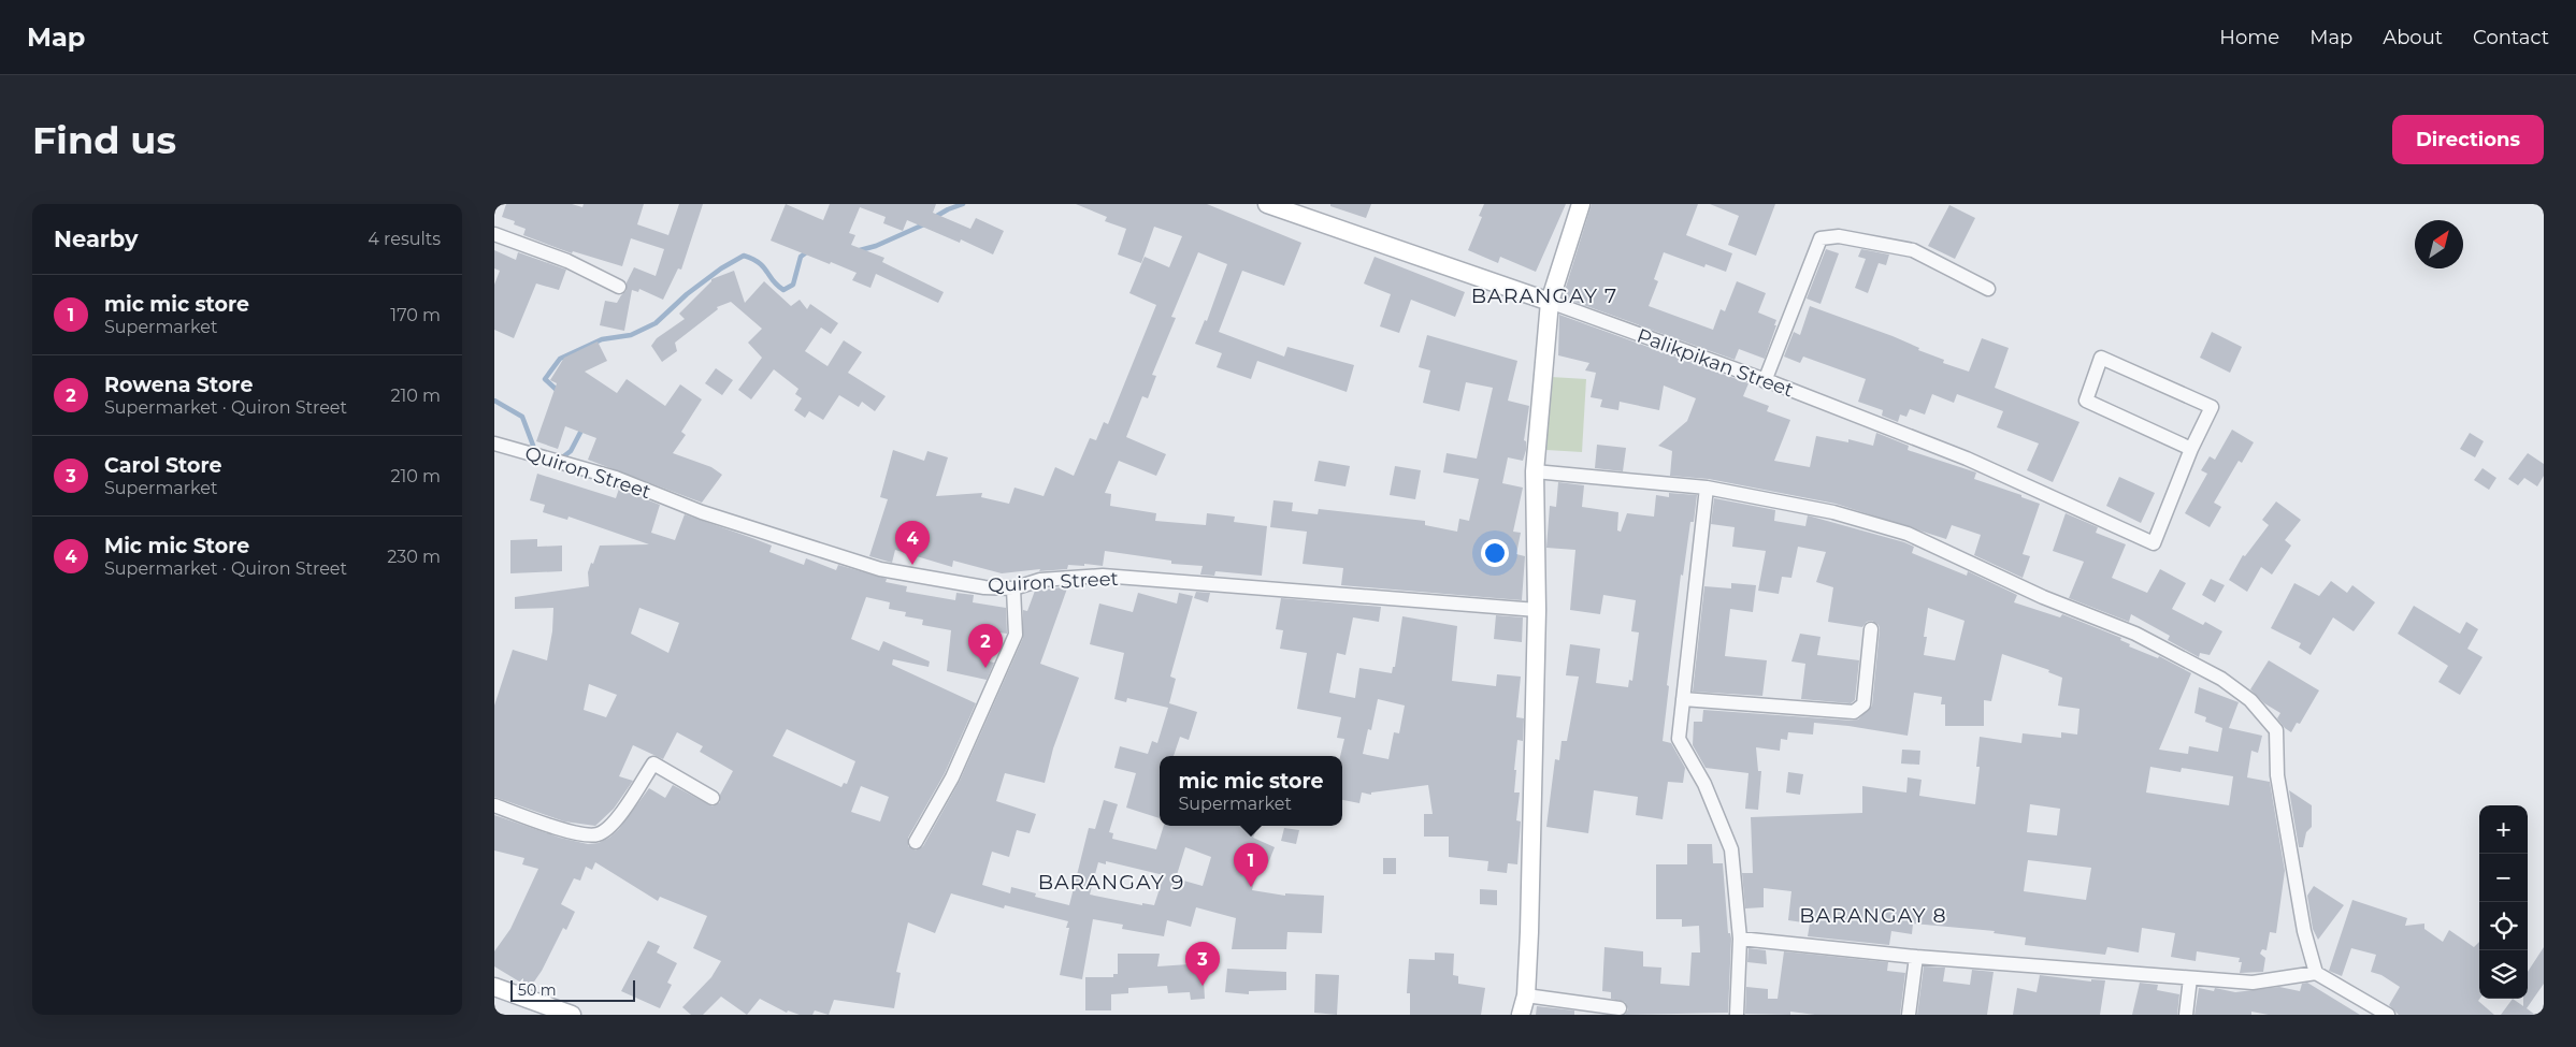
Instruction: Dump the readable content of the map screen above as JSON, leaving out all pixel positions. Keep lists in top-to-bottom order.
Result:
{
  "streets": {
    "street": ["Palikpikan Street", "Quiron Street"]
  },
  "districts": ["BARANGAY 7", "BARANGAY 9", "BARANGAY 8"],
  "scale_bar": "50 m",
  "north": "top right",
  "page": {
    "header": "Map",
    "nav": [
      "Home",
      "Map",
      "About",
      "Contact"
    ],
    "buttons": "Directions",
    "title": "Find us",
    "heading": ["Nearby", "4 results"],
    "list": [
      {
        "mark": "1",
        "name": "mic mic store",
        "note": "Supermarket",
        "value": "170 m"
      },
      {
        "mark": "2",
        "name": "Rowena Store",
        "note": "Supermarket · Quiron Street",
        "value": "210 m"
      },
      {
        "mark": "3",
        "name": "Carol Store",
        "note": "Supermarket",
        "value": "210 m"
      },
      {
        "mark": "4",
        "name": "Mic mic Store",
        "note": "Supermarket · Quiron Street",
        "value": "230 m"
      }
    ],
    "pins": [
      "4",
      "2",
      "1",
      "3"
    ],
    "popup": ["mic mic store", "Supermarket"],
    "map_buttons": ["+", "−"],
    "scale": "50 m"
  }
}
